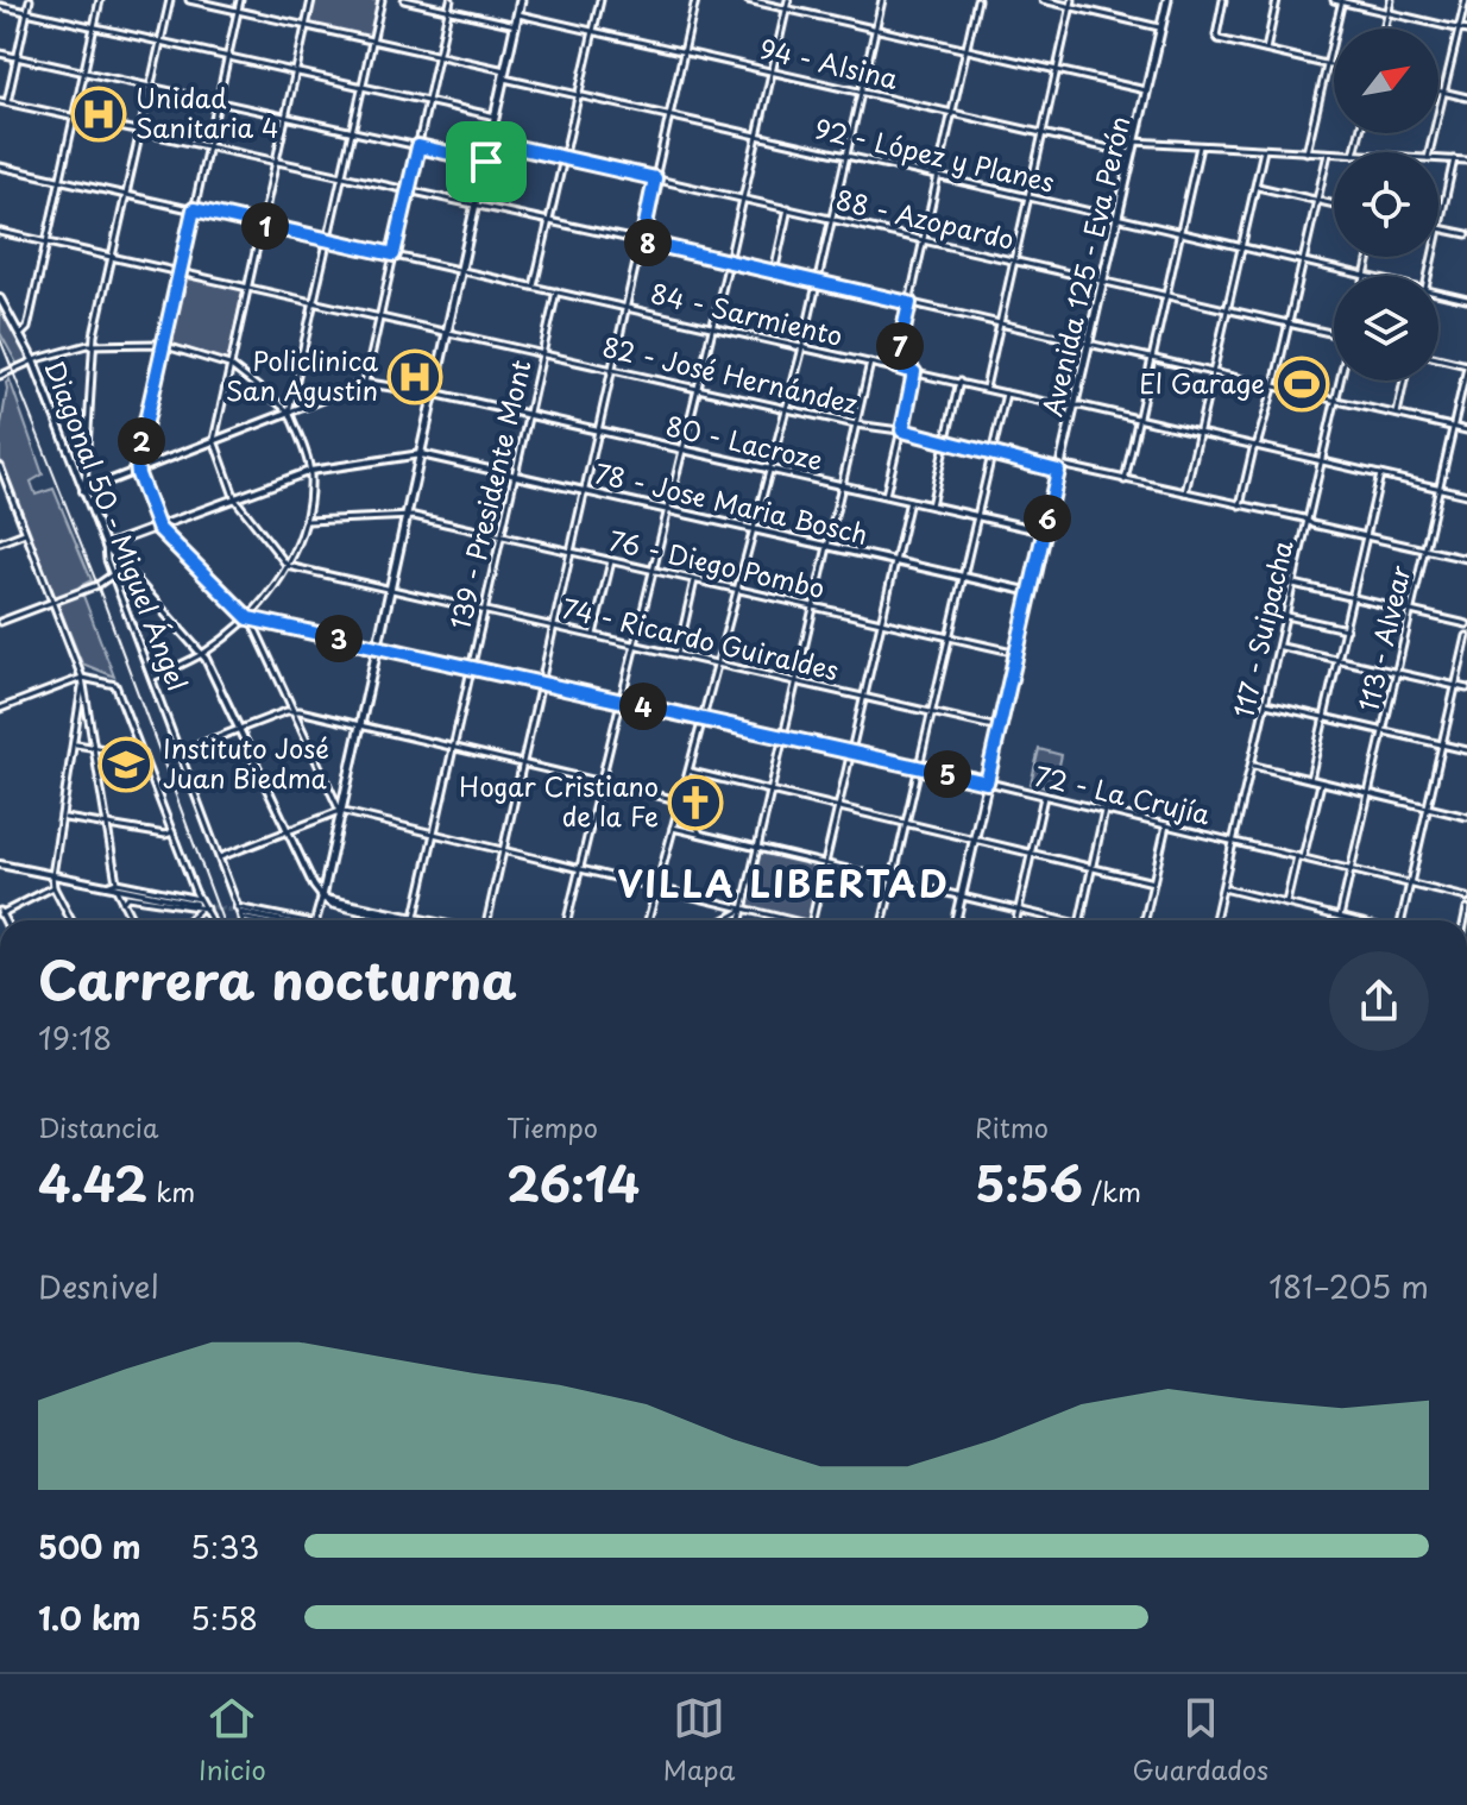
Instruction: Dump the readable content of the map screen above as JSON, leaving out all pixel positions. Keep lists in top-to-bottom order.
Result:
{
  "streets": {
    "main road": ["Avenida 125 - Eva Perón"],
    "street": [
      "94 - Alsina",
      "92 - López y Planes",
      "88 - Azopardo",
      "84 - Sarmiento",
      "82 - José Hernández",
      "80 - Lacroze",
      "139 - Presidente Mont",
      "78 - Jose Maria Bosch",
      "Diagonal 50 - Miguel Ángel",
      "76 - Diego Pombo",
      "117 - Suipacha",
      "113 - Alvear",
      "74 - Ricardo Guiraldes",
      "72 - La Crujía"
    ]
  },
  "crossings": [
    ["94 - Alsina", "Avenida 125 - Eva Perón"],
    ["92 - López y Planes", "Avenida 125 - Eva Perón"],
    ["88 - Azopardo", "Avenida 125 - Eva Perón"],
    ["Avenida 125 - Eva Perón", "84 - Sarmiento"],
    ["Avenida 125 - Eva Perón", "82 - José Hernández"],
    ["Avenida 125 - Eva Perón", "80 - Lacroze"],
    ["Avenida 125 - Eva Perón", "78 - Jose Maria Bosch"],
    ["Avenida 125 - Eva Perón", "76 - Diego Pombo"],
    ["Avenida 125 - Eva Perón", "74 - Ricardo Guiraldes"],
    ["Avenida 125 - Eva Perón", "72 - La Crujía"],
    ["84 - Sarmiento", "139 - Presidente Mont"],
    ["84 - Sarmiento", "117 - Suipacha"],
    ["84 - Sarmiento", "113 - Alvear"],
    ["82 - José Hernández", "139 - Presidente Mont"],
    ["82 - José Hernández", "117 - Suipacha"],
    ["82 - José Hernández", "113 - Alvear"],
    ["80 - Lacroze", "139 - Presidente Mont"],
    ["139 - Presidente Mont", "78 - Jose Maria Bosch"],
    ["139 - Presidente Mont", "76 - Diego Pombo"],
    ["139 - Presidente Mont", "74 - Ricardo Guiraldes"],
    ["139 - Presidente Mont", "72 - La Crujía"],
    ["117 - Suipacha", "72 - La Crujía"],
    ["113 - Alvear", "72 - La Crujía"]
  ],
  "districts": ["VILLA LIBERTAD"],
  "places": {
    "hospital": ["Unidad Sanitaria 4", "Policlinica San Agustin"],
    "sports": ["El Garage"],
    "school or university": ["Instituto José Juan Biedma"],
    "church": ["Hogar Cristiano de la Fe"]
  },
  "north": "top right",
  "page": {
    "pins": [
      "1",
      "8",
      "7",
      "2",
      "6",
      "3",
      "4",
      "5"
    ],
    "heading": ["Carrera nocturna", "19:18"],
    "stats": [
      ["Distancia", "4.42 km"],
      ["Tiempo", "26:14"],
      ["Ritmo", "5:56 /km"]
    ],
    "chart": ["Desnivel", "181–205 m"],
    "list": [
      {
        "name": "500 m",
        "note": "5:33"
      },
      {
        "name": "1.0 km",
        "note": "5:58"
      }
    ],
    "tabs": ["Inicio", "Mapa", "Guardados"]
  }
}
